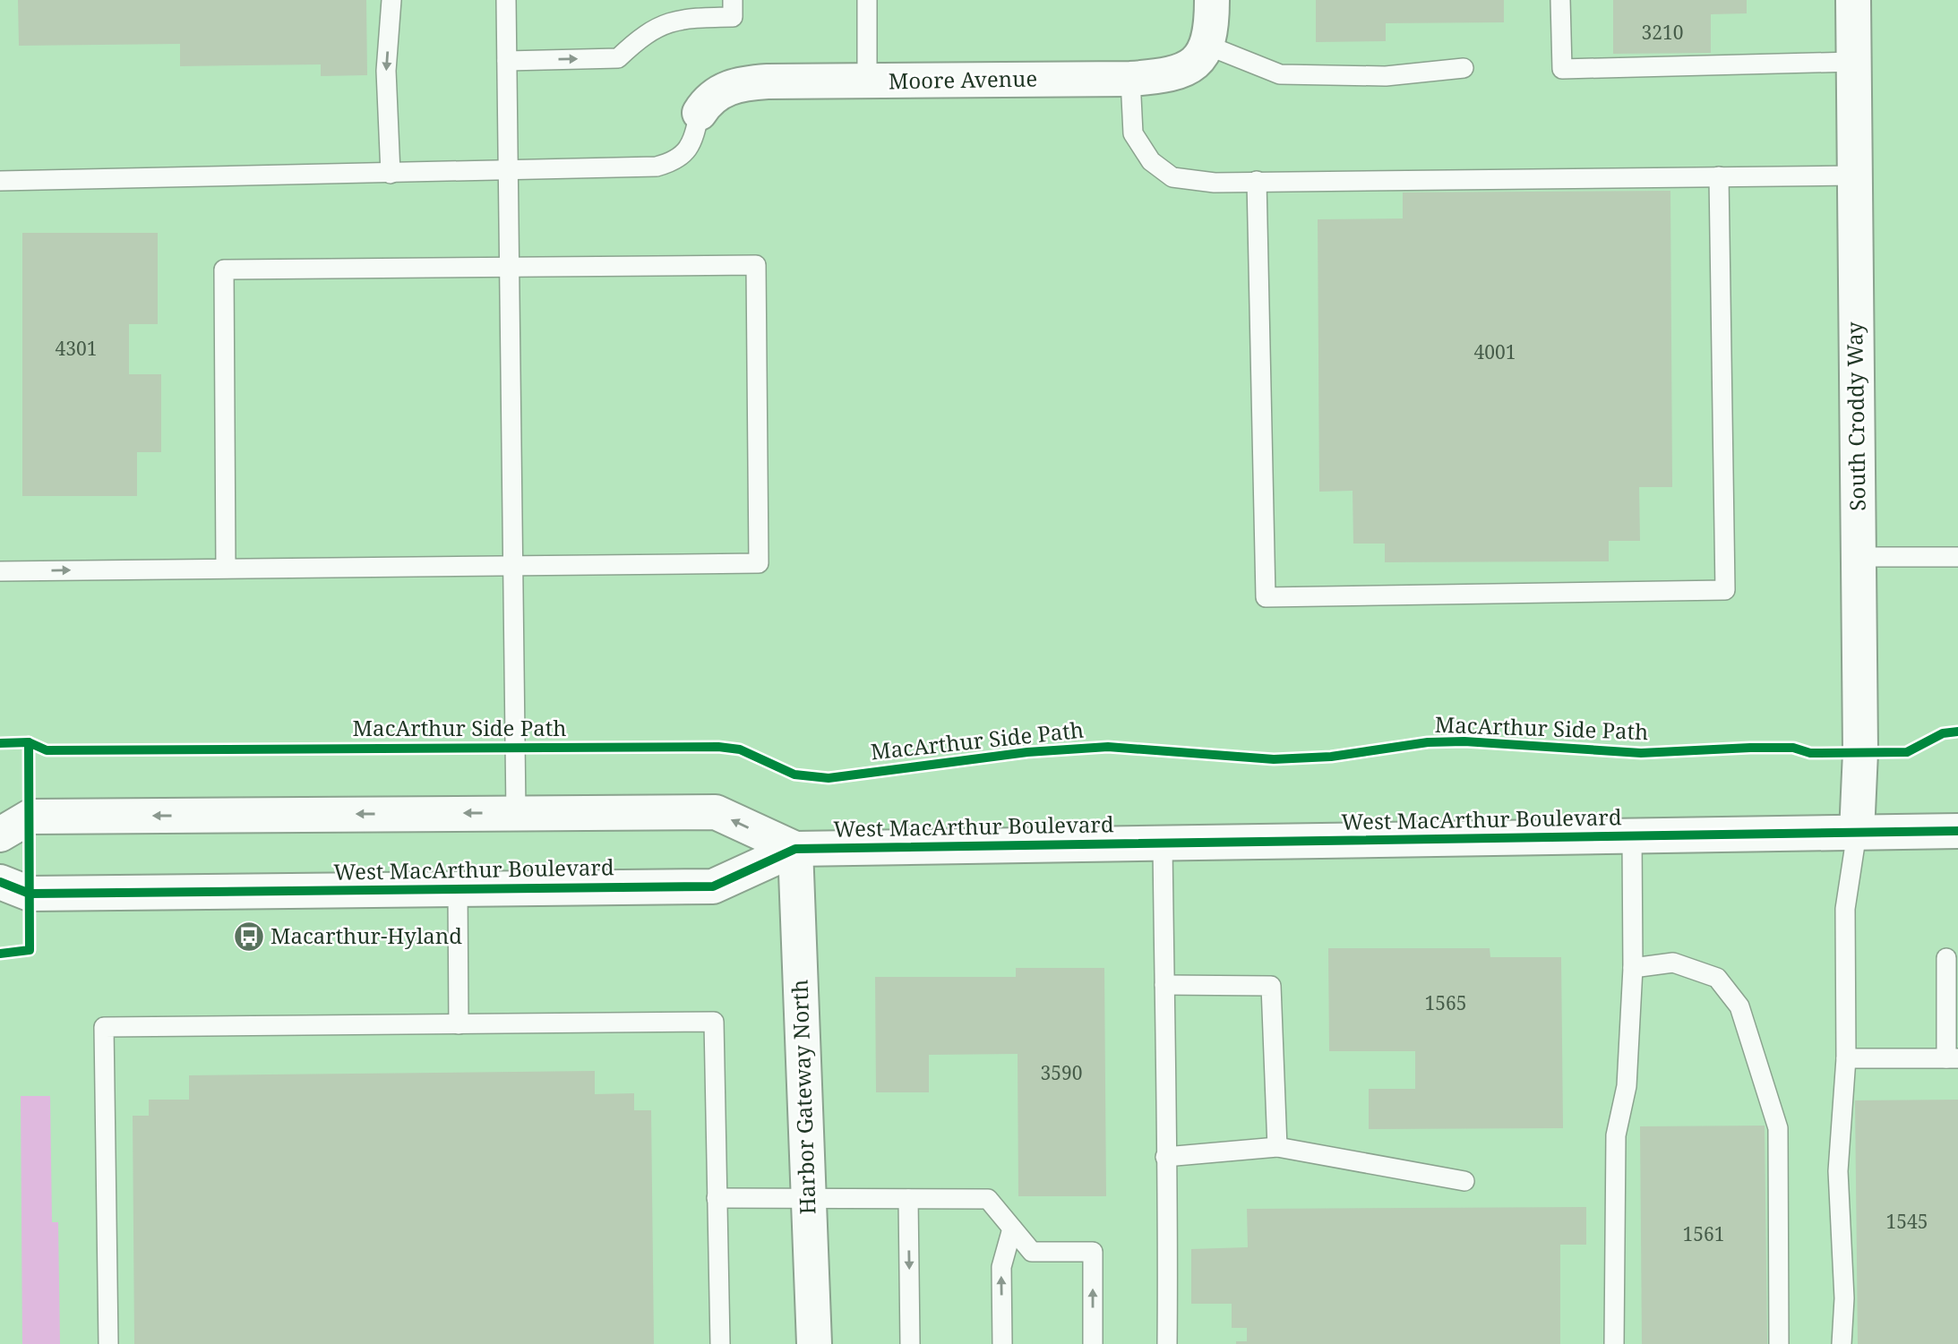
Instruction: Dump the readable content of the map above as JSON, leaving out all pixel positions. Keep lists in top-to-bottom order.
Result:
{
  "streets": {
    "main road": [
      "Moore Avenue",
      "South Croddy Way",
      "West MacArthur Boulevard",
      "Harbor Gateway North"
    ],
    "cycle path": ["MacArthur Side Path"]
  },
  "crossings": [
    ["South Croddy Way", "West MacArthur Boulevard"],
    ["West MacArthur Boulevard", "Harbor Gateway North"]
  ],
  "places": {
    "bus stop": ["Macarthur-Hyland"]
  },
  "house_numbers": [
    "3210",
    "4301",
    "4001",
    "1565",
    "3590",
    "1545",
    "1561"
  ]
}
